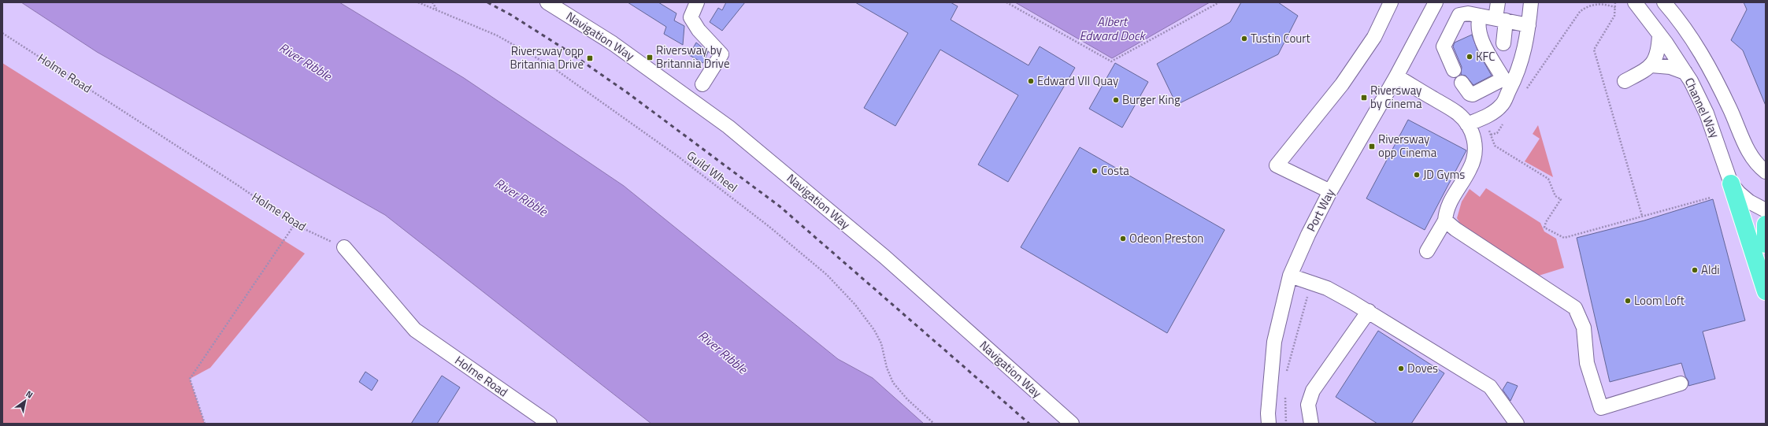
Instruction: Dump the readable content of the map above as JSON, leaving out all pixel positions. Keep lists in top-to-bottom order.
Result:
{
  "streets": {
    "street": [
      "Navigation Way",
      "Holme Road",
      "Channel Way",
      "Port Way"
    ],
    "path": ["Guild Wheel"]
  },
  "water": ["Albert Edward Dock", "River Ribble"],
  "places": {
    "other": [
      "Tustin Court",
      "KFC",
      "Edward VII Quay",
      "Burger King",
      "Costa",
      "JD Gyms",
      "Odeon Preston",
      "Aldi",
      "Loom Loft",
      "Doves"
    ],
    "transit": [
      "Riversway by Britannia Drive",
      "Riversway opp Britannia Drive",
      "Riversway by Cinema",
      "Riversway opp Cinema"
    ]
  },
  "north": "top right"
}
